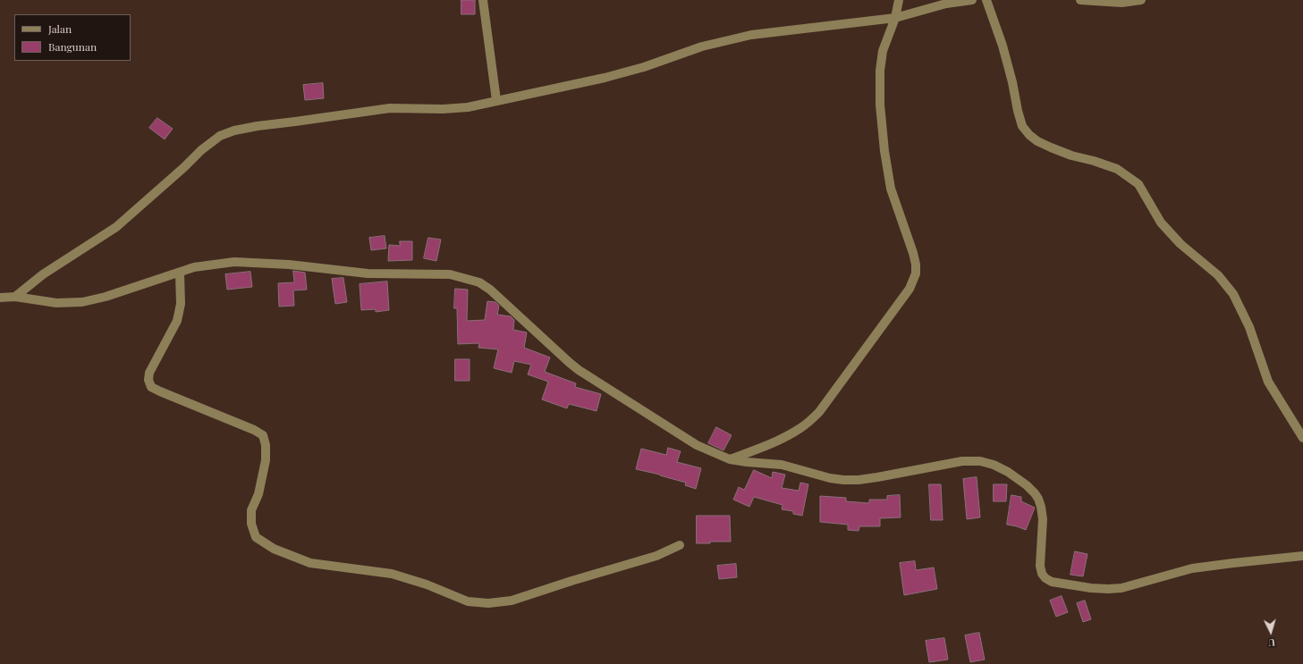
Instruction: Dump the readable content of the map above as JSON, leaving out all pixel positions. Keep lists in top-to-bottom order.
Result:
{
  "legend": ["Jalan", "Bangunan"],
  "north": "bottom"
}
